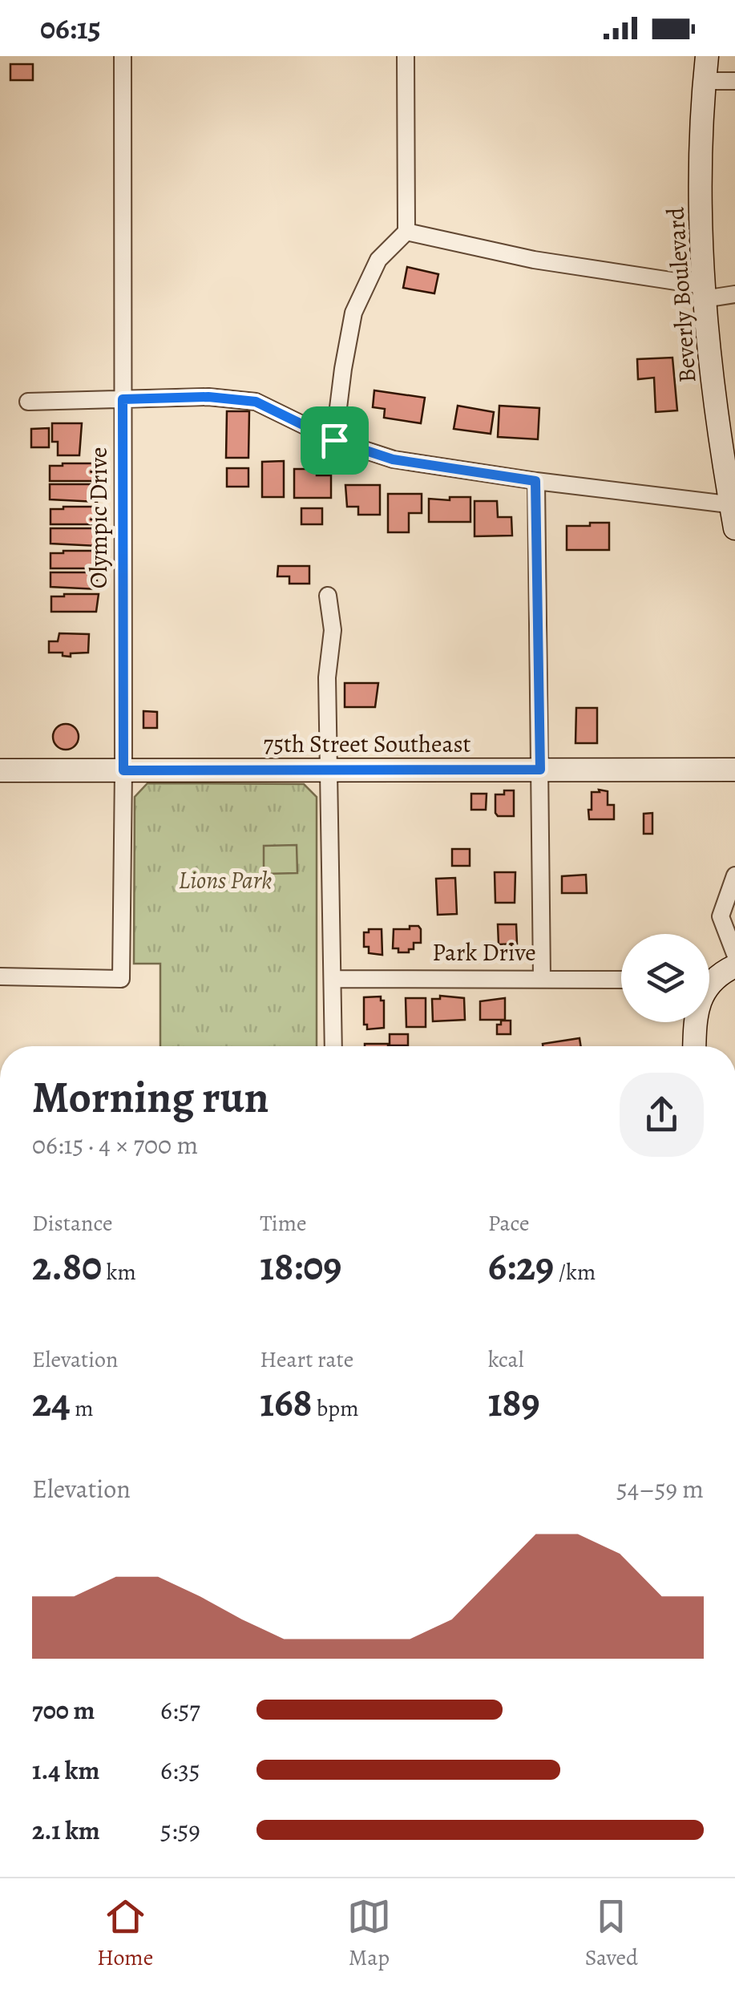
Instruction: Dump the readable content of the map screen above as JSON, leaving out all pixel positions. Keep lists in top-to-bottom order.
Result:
{
  "streets": {
    "street": [
      "Beverly Boulevard",
      "Olympic Drive",
      "75th Street Southeast",
      "Park Drive"
    ]
  },
  "crossings": [
    ["Olympic Drive", "75th Street Southeast"]
  ],
  "parks": ["Lions Park"],
  "page": {
    "status": "06:15",
    "heading": ["Morning run", "06:15 · 4 × 700 m"],
    "stats": [
      ["Distance", "2.80 km"],
      ["Time", "18:09"],
      ["Pace", "6:29 /km"],
      ["Elevation", "24 m"],
      ["Heart rate", "168 bpm"],
      ["kcal", "189"]
    ],
    "chart": ["Elevation", "54–59 m"],
    "list": [
      {
        "name": "700 m",
        "note": "6:57"
      },
      {
        "name": "1.4 km",
        "note": "6:35"
      },
      {
        "name": "2.1 km",
        "note": "5:59"
      }
    ],
    "tabs": ["Home", "Map", "Saved"]
  }
}
